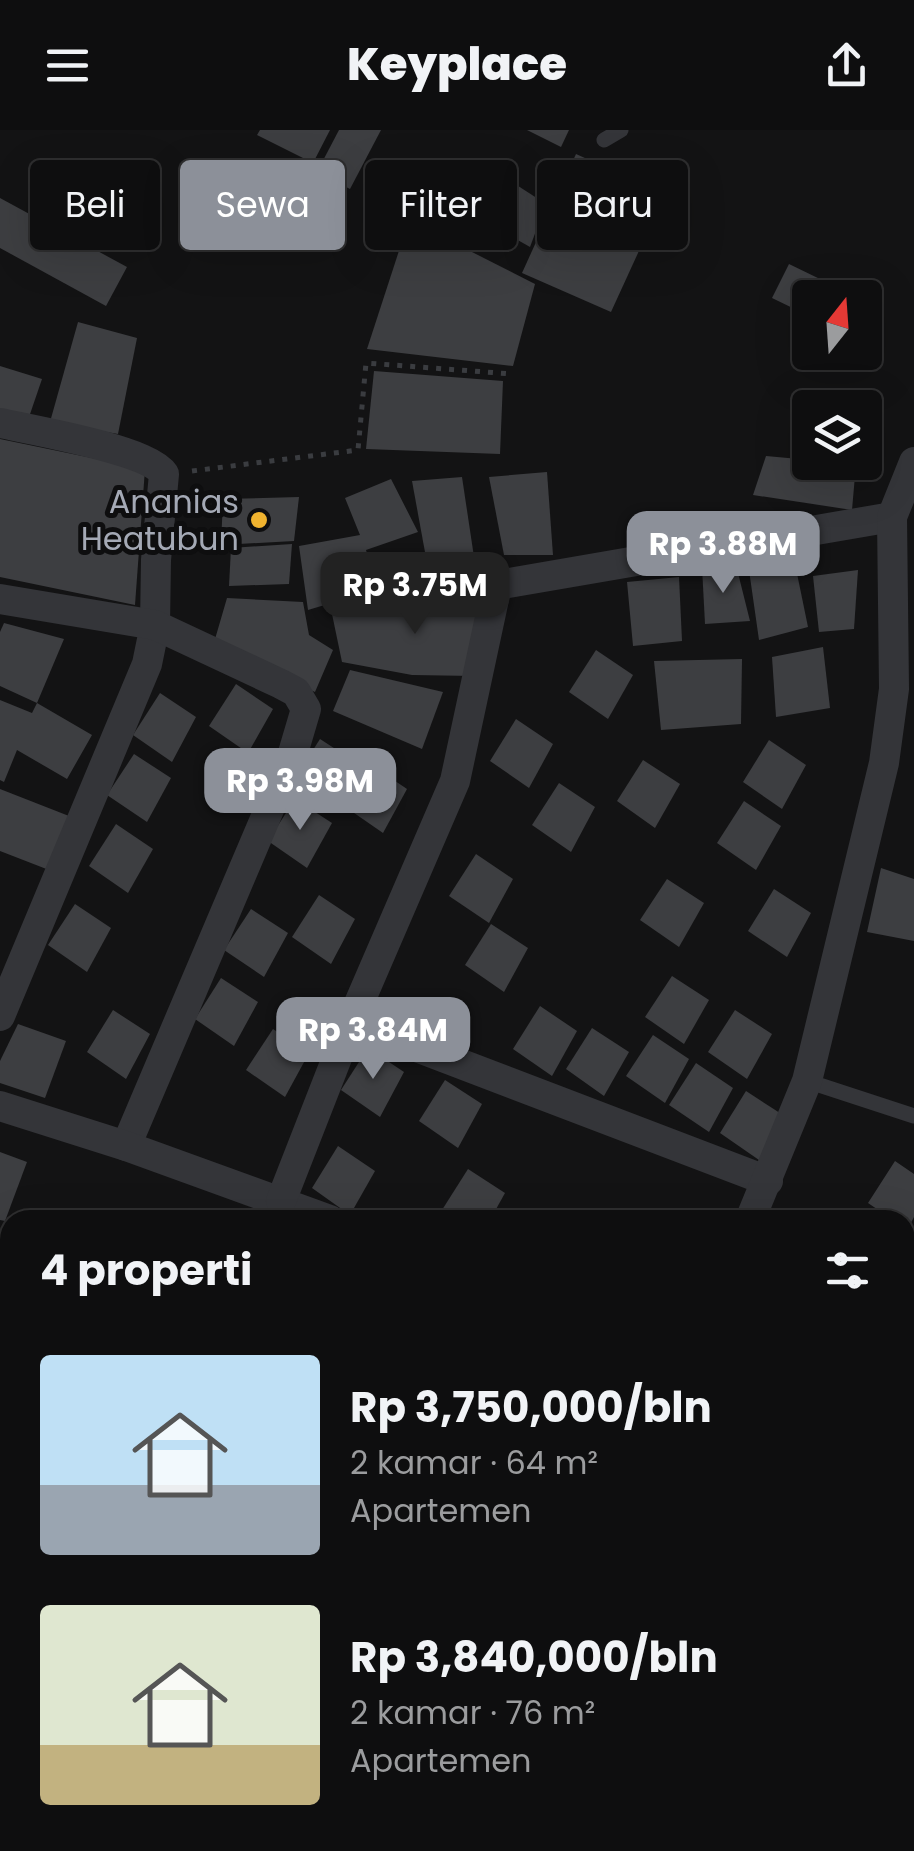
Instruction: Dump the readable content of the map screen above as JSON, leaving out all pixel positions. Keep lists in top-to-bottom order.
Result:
{
  "places": ["Ananias Heatubun"],
  "north": "top",
  "page": {
    "header": "Keyplace",
    "chip": [
      "Beli",
      "Sewa",
      "Filter",
      "Baru"
    ],
    "price": [
      "Rp 3.88M",
      "Rp 3.75M",
      "Rp 3.98M",
      "Rp 3.84M"
    ],
    "heading": "4 properti",
    "list": [
      {
        "name": "Rp 3,750,000/bln",
        "note": "2 kamar · 64 m² · Apartemen"
      },
      {
        "name": "Rp 3,840,000/bln",
        "note": "2 kamar · 76 m² · Apartemen"
      }
    ]
  }
}
